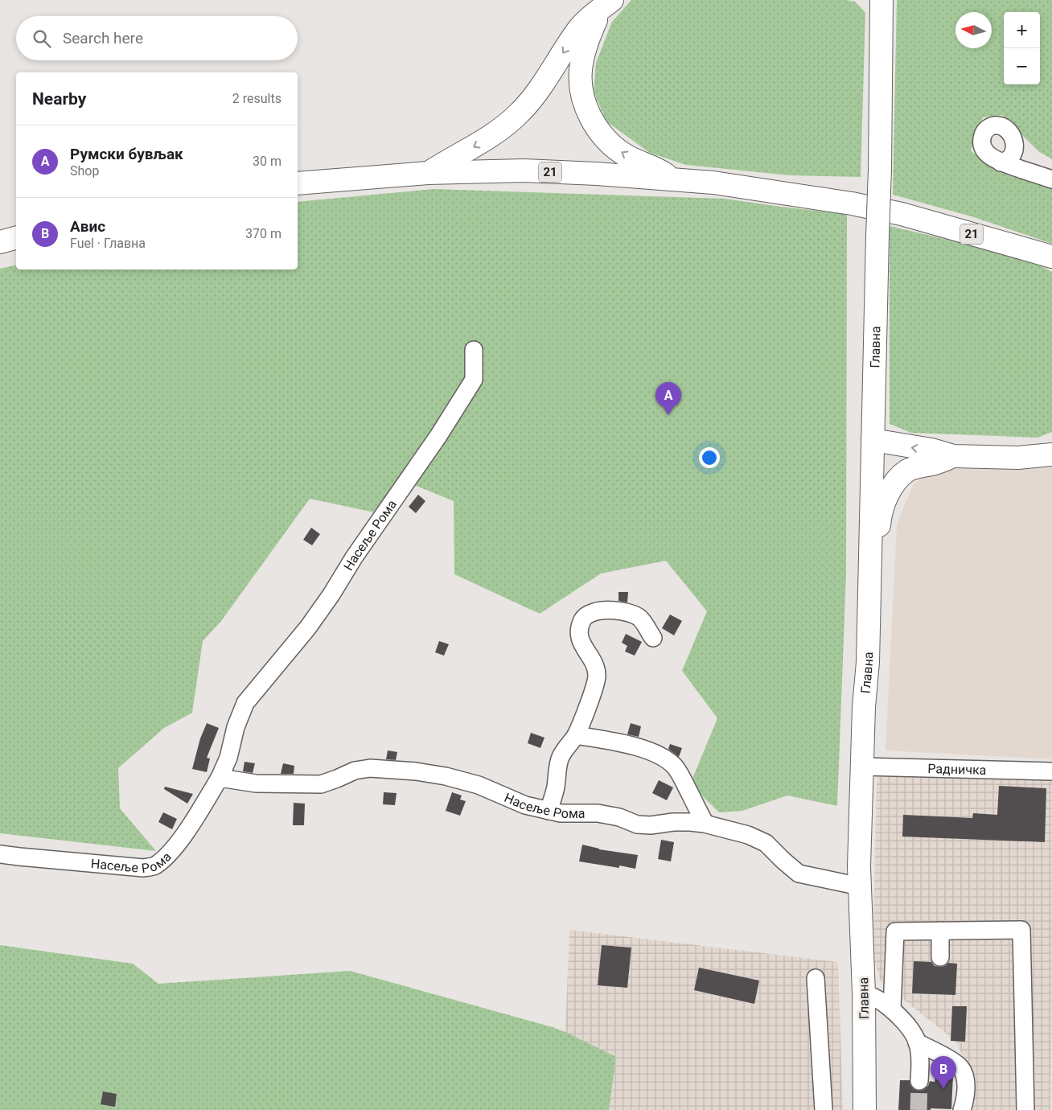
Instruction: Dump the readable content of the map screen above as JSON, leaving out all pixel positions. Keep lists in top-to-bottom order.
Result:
{
  "streets": {
    "main road": ["21", "Главна"],
    "street": ["Насеље Рома", "Радничка"]
  },
  "crossings": [
    ["Главна", "Насеље Рома"],
    ["Главна", "Радничка"]
  ],
  "north": "left",
  "page": {
    "map_buttons": ["+", "−"],
    "search": "Search here",
    "heading": ["Nearby", "2 results"],
    "list": [
      {
        "mark": "A",
        "name": "Румски бувљак",
        "note": "Shop",
        "value": "30 m"
      },
      {
        "mark": "B",
        "name": "Авис",
        "note": "Fuel · Главна",
        "value": "370 m"
      }
    ],
    "pins": ["A", "B"]
  }
}
